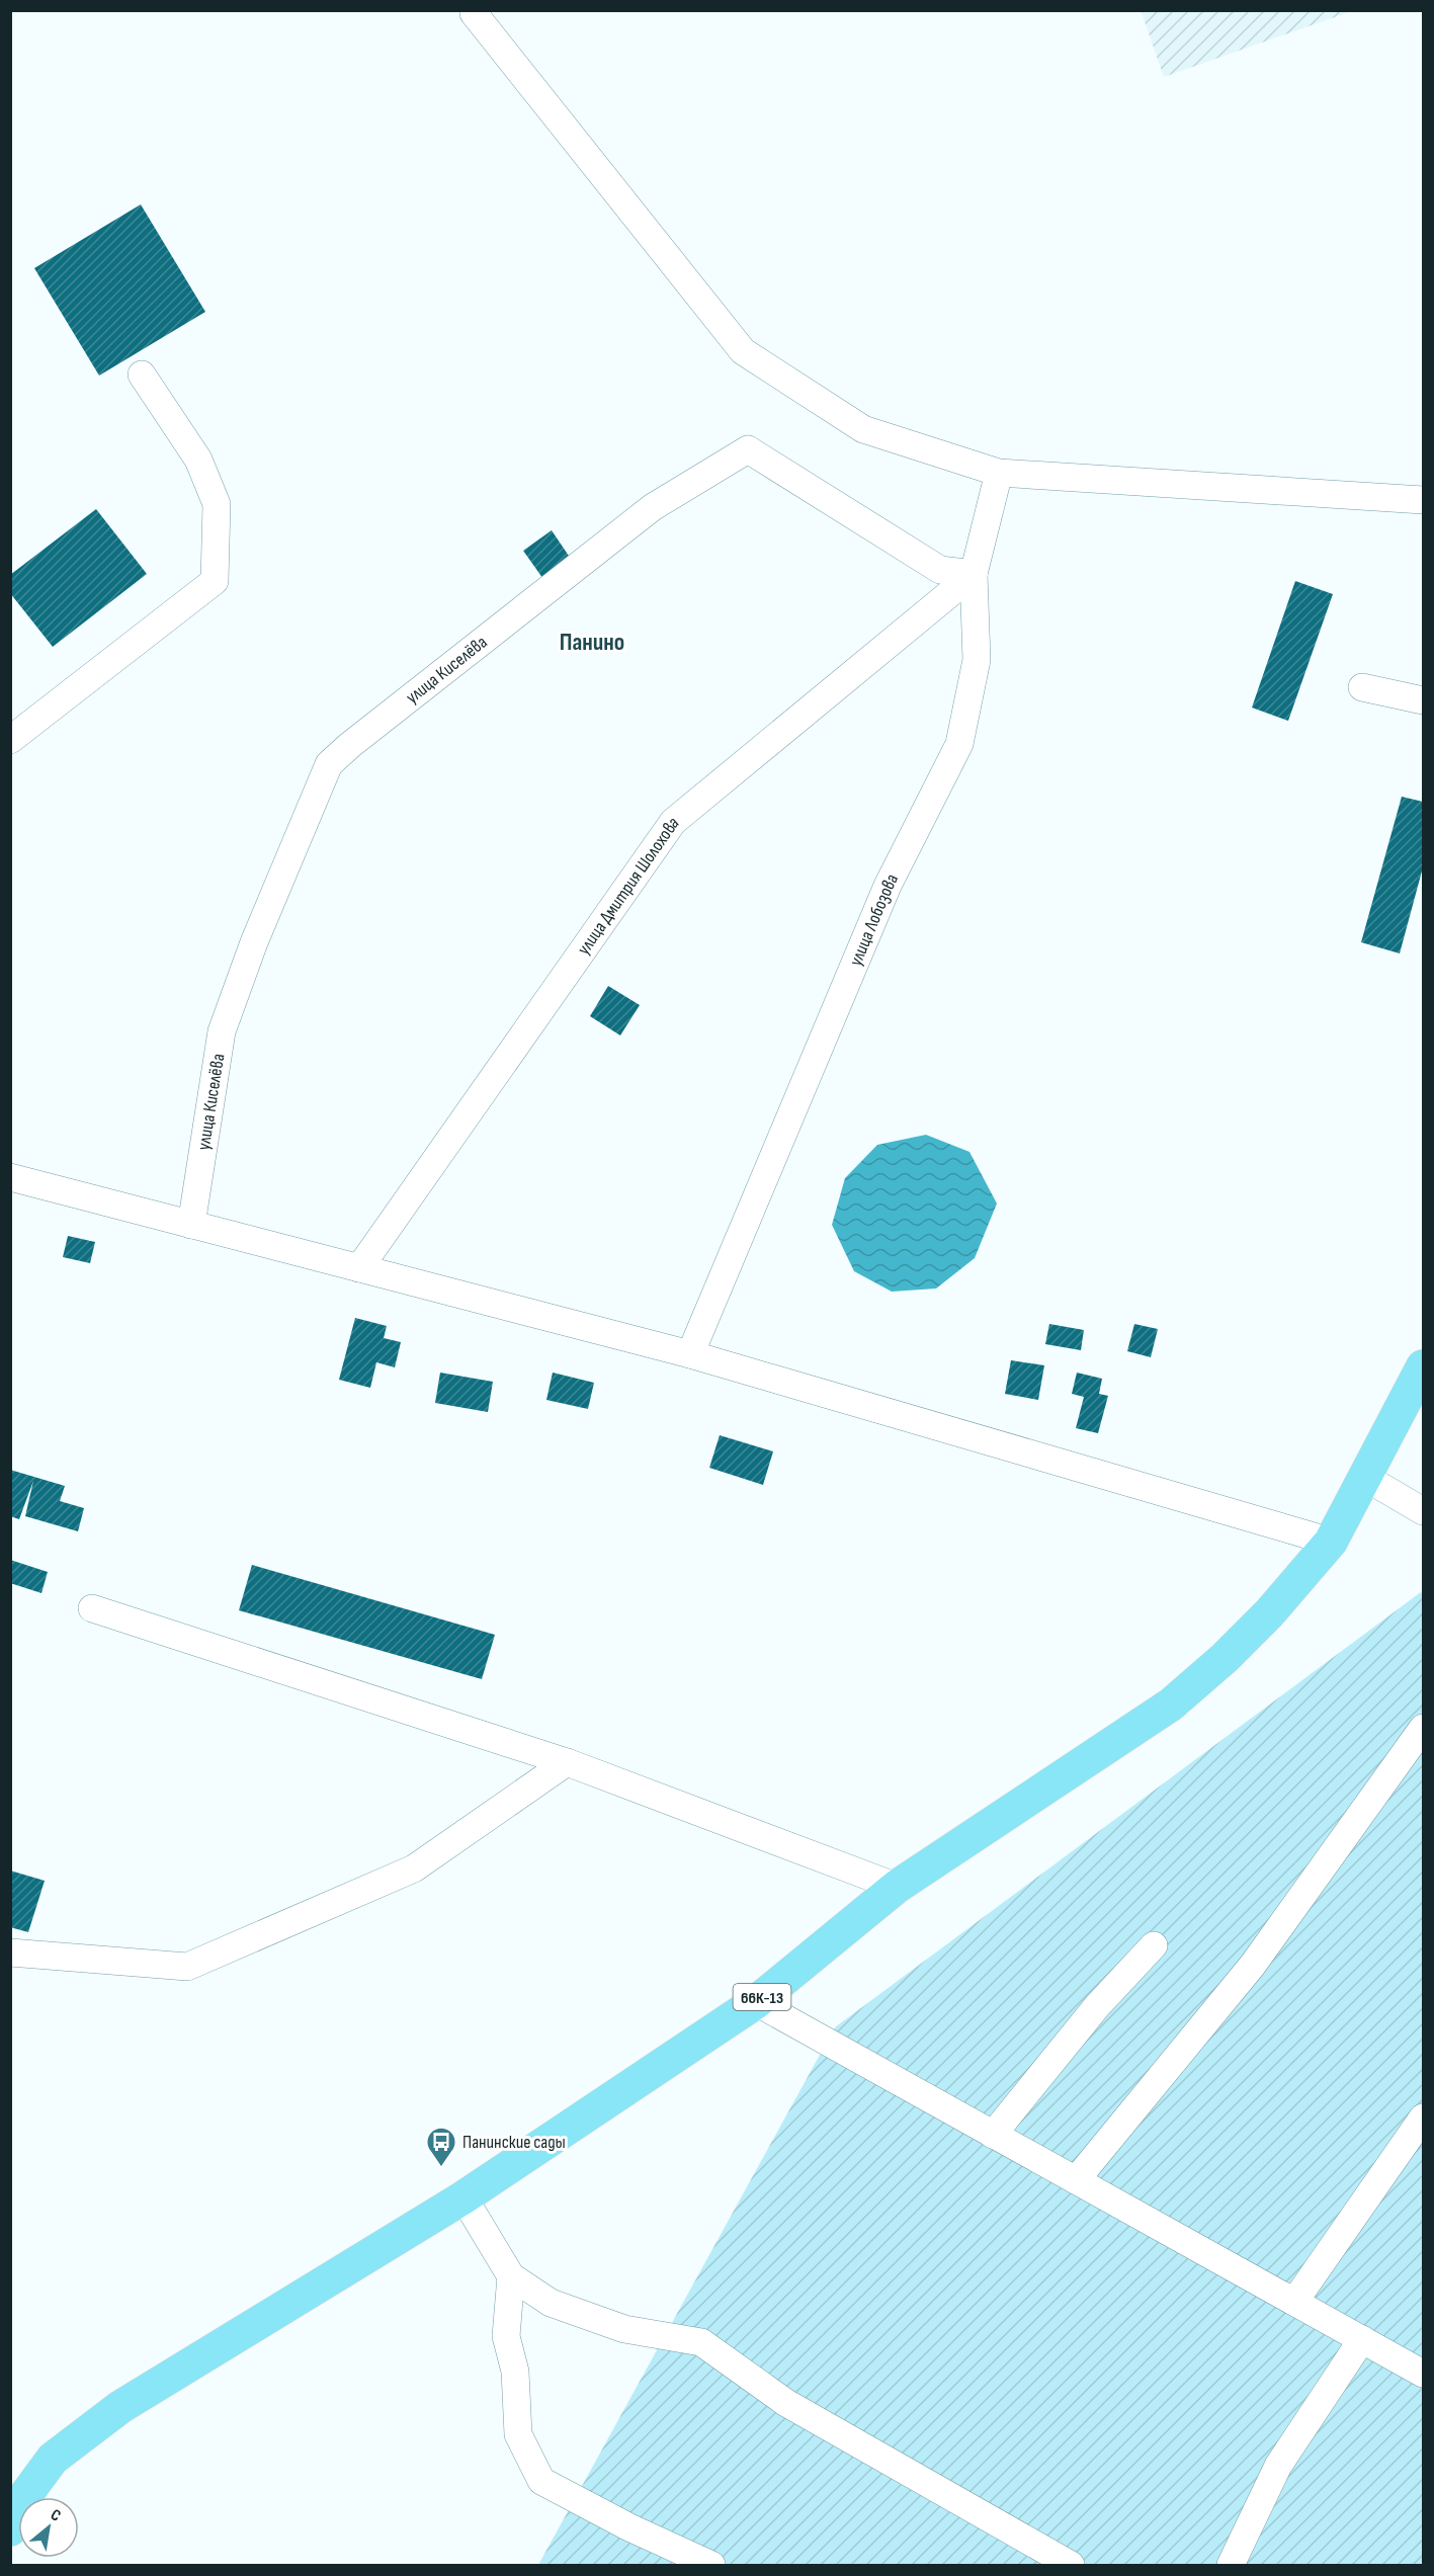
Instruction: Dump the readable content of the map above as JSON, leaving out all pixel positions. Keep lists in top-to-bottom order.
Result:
{
  "streets": {
    "main road": ["66К-13"],
    "street": ["улица Киселёва", "улица Дмитрия Шолохова", "улица Лобозова"]
  },
  "crossings": [
    ["улица Киселёва", "улица Дмитрия Шолохова"],
    ["улица Киселёва", "улица Лобозова"],
    ["улица Дмитрия Шолохова", "улица Лобозова"]
  ],
  "districts": ["Панино"],
  "places": {
    "bus stop": ["Панинские сады"]
  },
  "north": "top right"
}
